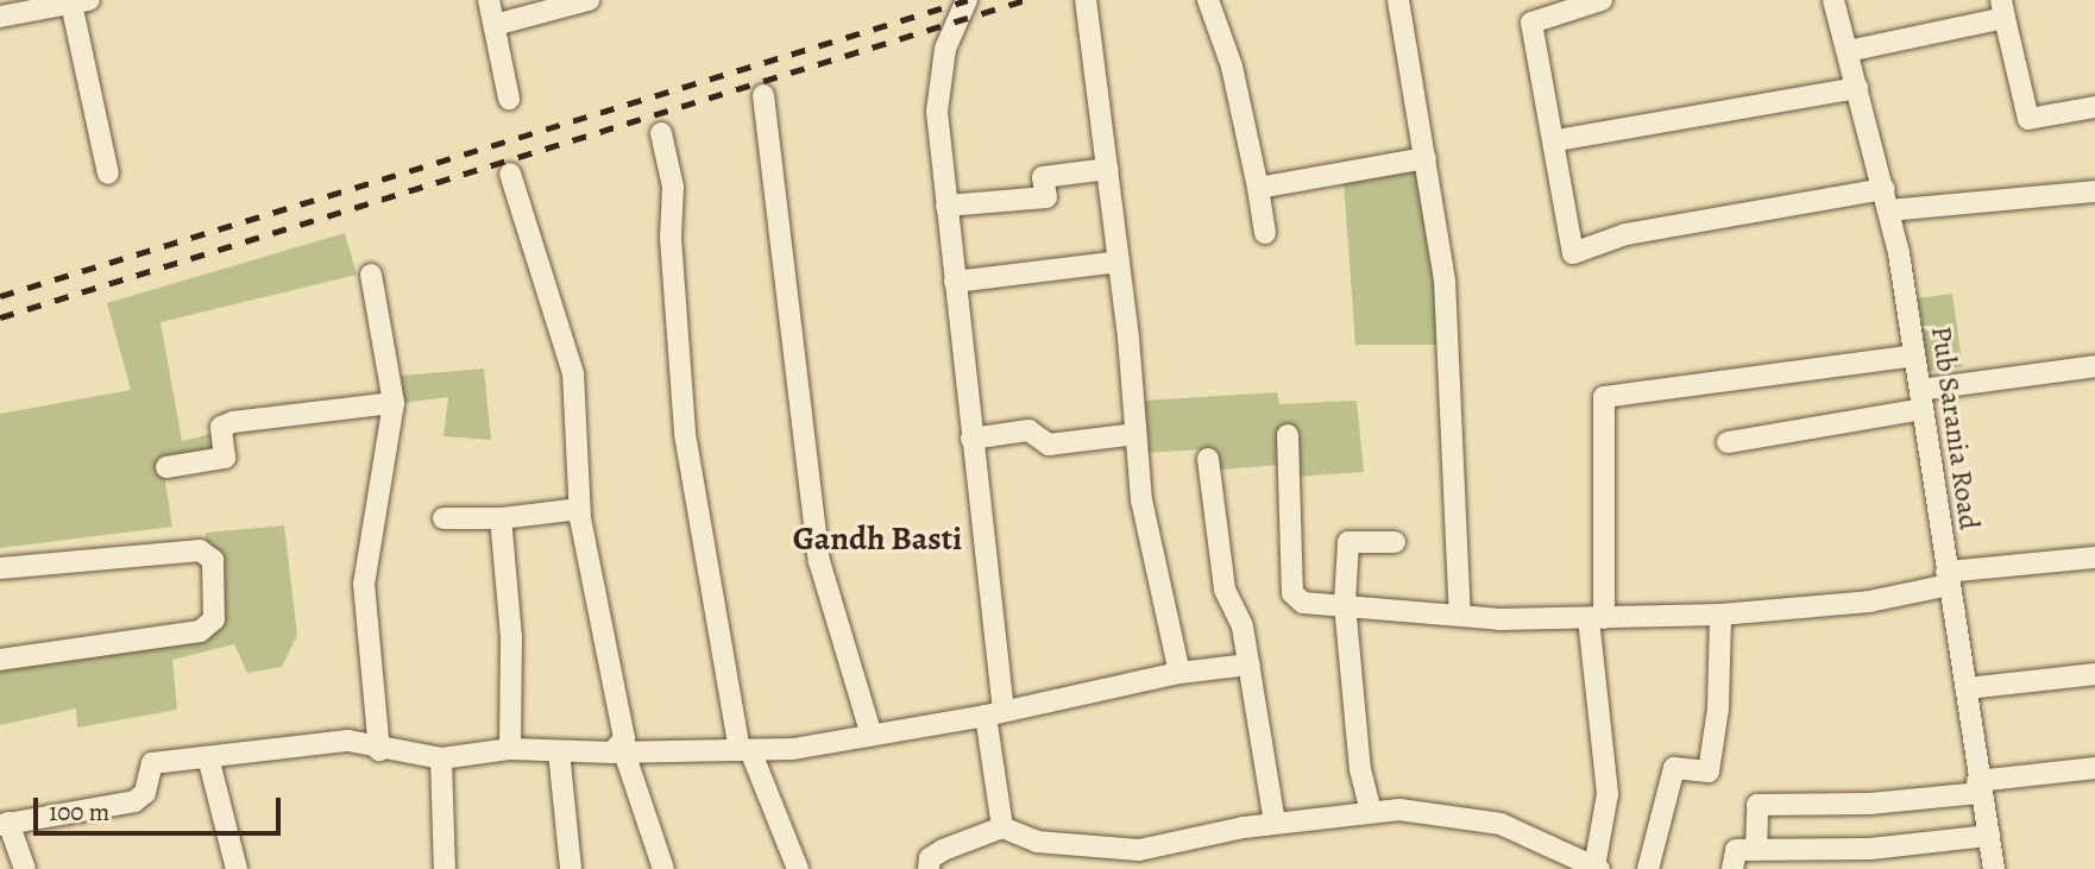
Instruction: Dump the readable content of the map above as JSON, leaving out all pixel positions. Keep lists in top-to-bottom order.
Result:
{
  "streets": {
    "street": ["Pub Sarania Road"]
  },
  "districts": ["Gandh Basti"],
  "scale_bar": "100 m"
}
